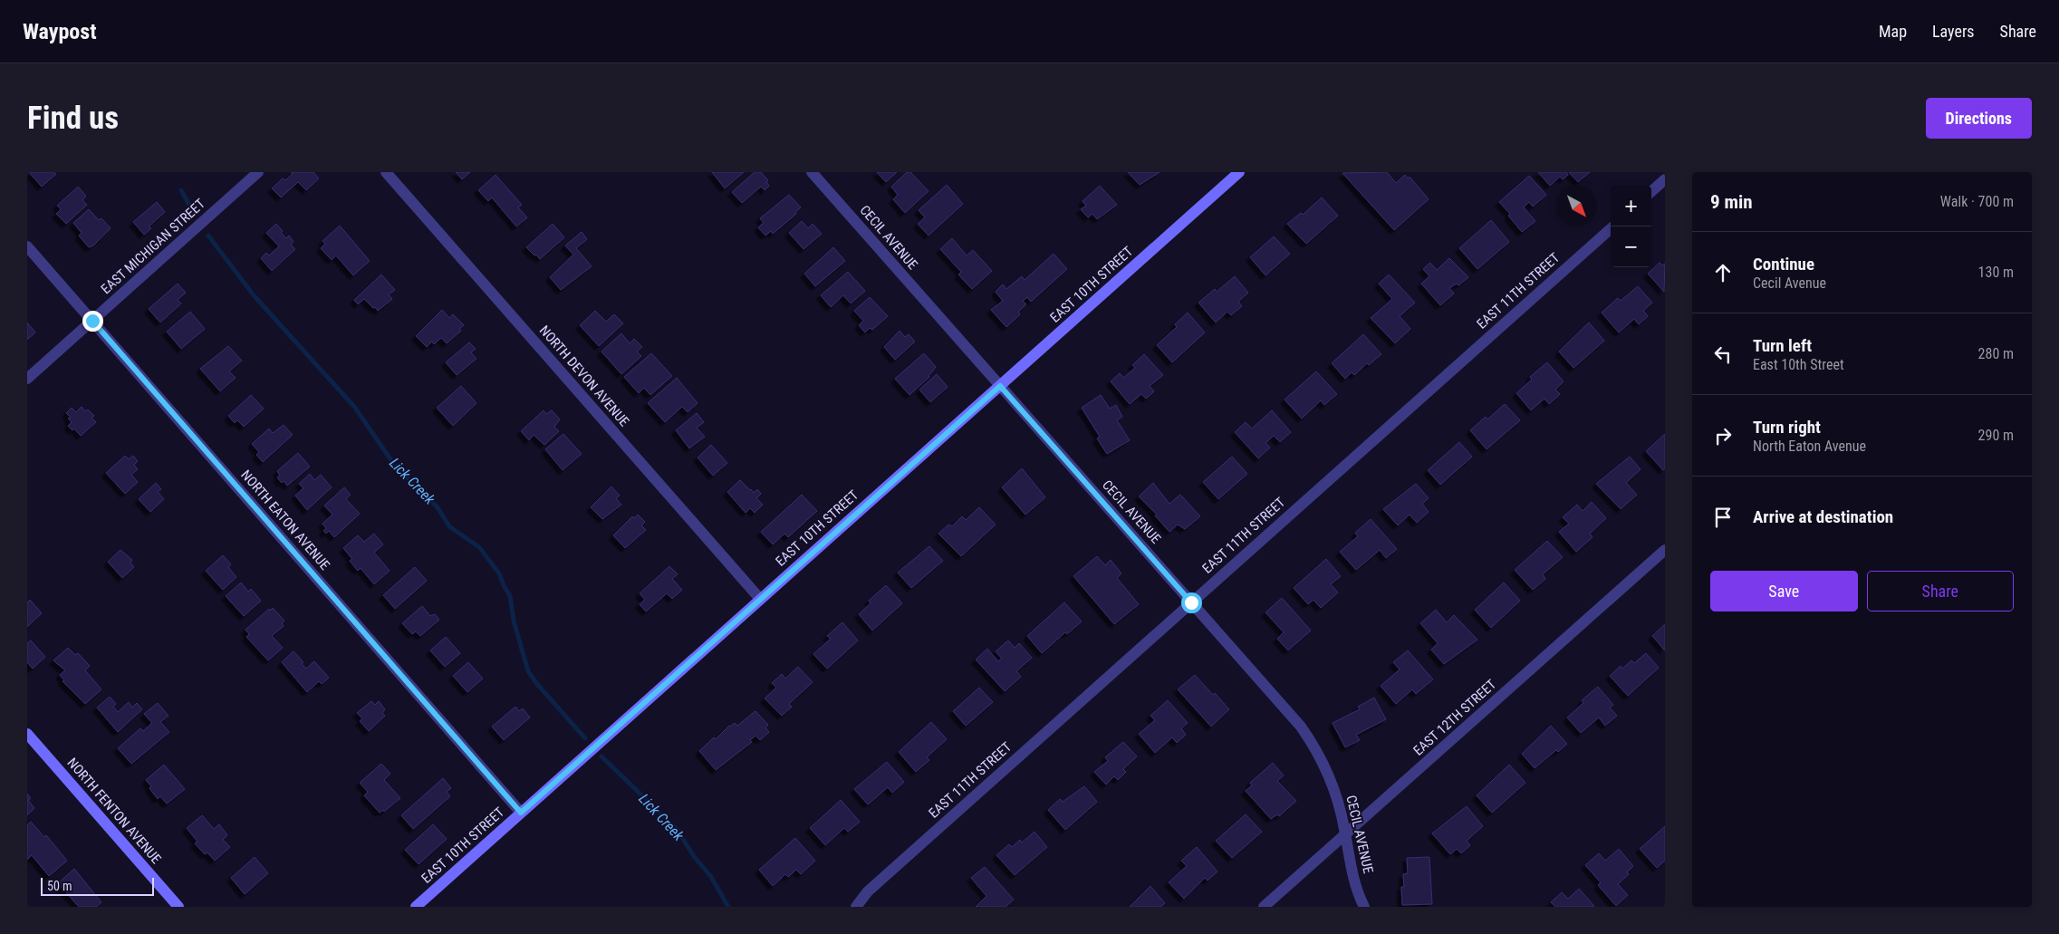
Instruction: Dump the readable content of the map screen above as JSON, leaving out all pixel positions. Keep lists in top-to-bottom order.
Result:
{
  "streets": {
    "main road": ["EAST 10TH STREET", "NORTH FENTON AVENUE"],
    "street": [
      "CECIL AVENUE",
      "EAST MICHIGAN STREET",
      "EAST 11TH STREET",
      "NORTH DEVON AVENUE",
      "NORTH EATON AVENUE",
      "EAST 12TH STREET"
    ]
  },
  "crossings": [
    ["CECIL AVENUE", "EAST 10TH STREET"],
    ["CECIL AVENUE", "EAST 11TH STREET"],
    ["CECIL AVENUE", "EAST 12TH STREET"],
    ["EAST MICHIGAN STREET", "NORTH EATON AVENUE"],
    ["EAST 10TH STREET", "NORTH DEVON AVENUE"],
    ["EAST 10TH STREET", "NORTH EATON AVENUE"]
  ],
  "water": ["Lick Creek"],
  "scale_bar": "50 m",
  "north": "bottom right",
  "page": {
    "header": "Waypost",
    "nav": ["Map", "Layers", "Share"],
    "buttons": [
      "Directions",
      ["Save", "Share"]
    ],
    "title": "Find us",
    "heading": ["9 min", "Walk · 700 m"],
    "map_buttons": ["+", "−"],
    "list": [
      ["Continue", "Cecil Avenue", "130 m"],
      ["Turn left", "East 10th Street", "280 m"],
      ["Turn right", "North Eaton Avenue", "290 m"],
      "Arrive at destination"
    ],
    "scale": "50 m"
  }
}
